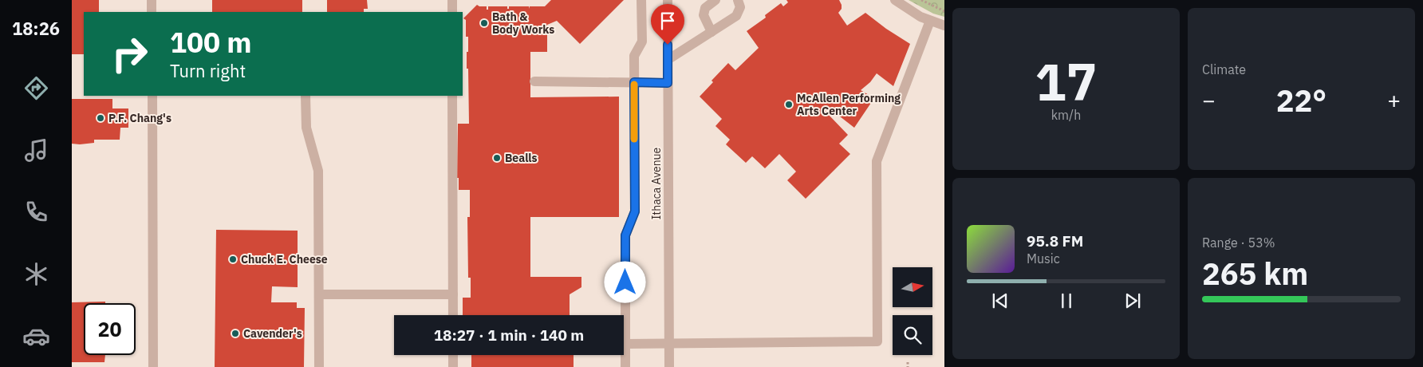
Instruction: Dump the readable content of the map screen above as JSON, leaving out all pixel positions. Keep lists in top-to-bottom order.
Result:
{
  "streets": {
    "street": ["Ithaca Avenue"]
  },
  "places": [
    "Bath & Body Works",
    "McAllen Performing Arts Center",
    "P.F. Chang's",
    "Bealls",
    "Chuck E. Cheese",
    "Cavender's"
  ],
  "north": "right",
  "page": {
    "tabs": "18:26",
    "tile": [
      ["17", "km/h"],
      "Climate",
      ["Range · 53%", "265 km"]
    ],
    "turn": ["100 m", "Turn right"],
    "heat": ["−", "22°", "+"],
    "song": ["95.8 FM", "Music"],
    "limit": "20",
    "trip": "18:27 · 1 min · 140 m"
  }
}
